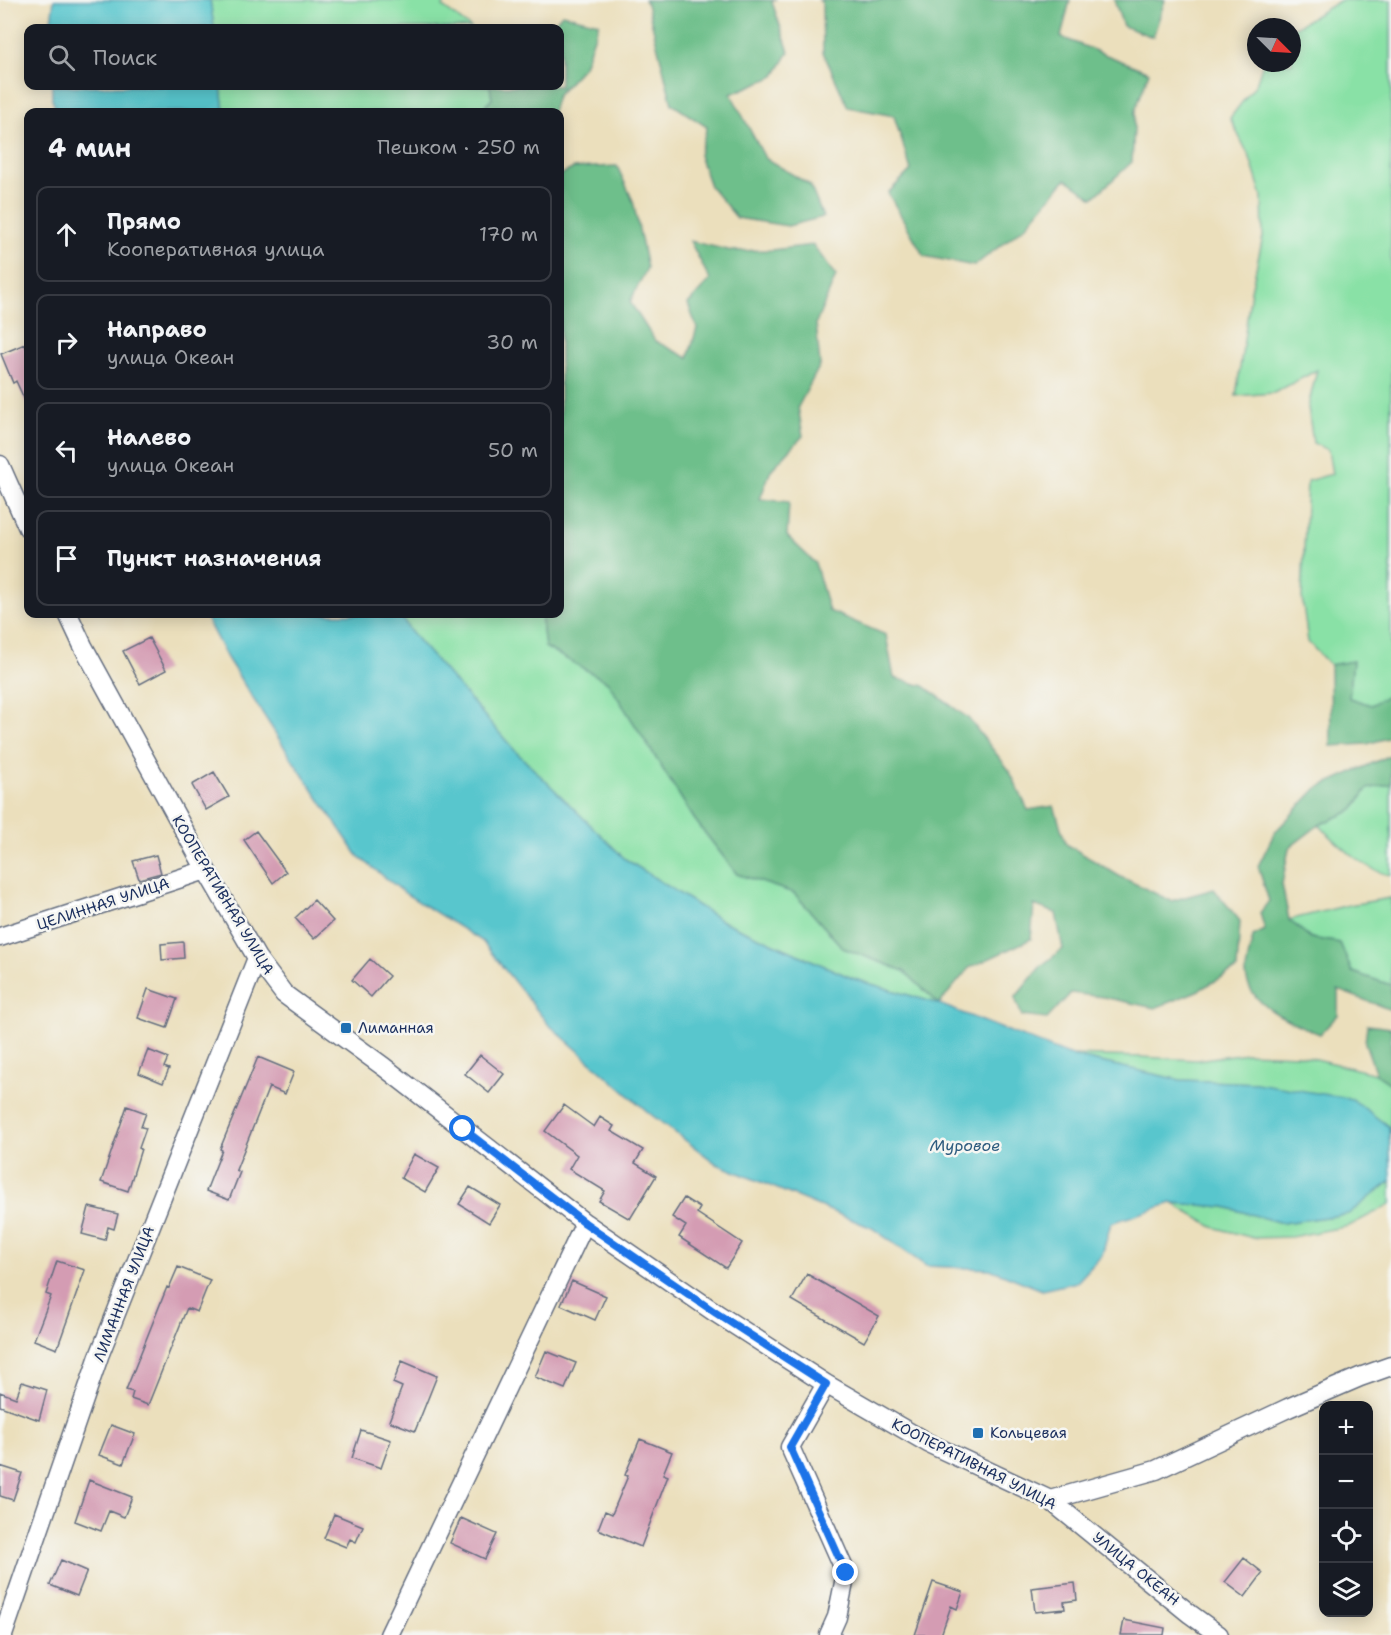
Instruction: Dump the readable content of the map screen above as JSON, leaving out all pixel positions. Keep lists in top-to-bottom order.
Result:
{
  "streets": {
    "street": [
      "КООПЕРАТИВНАЯ УЛИЦА",
      "ЦЕЛИННАЯ УЛИЦА",
      "ЛИМАННАЯ УЛИЦА",
      "УЛИЦА ОКЕАН"
    ]
  },
  "crossings": [
    ["КООПЕРАТИВНАЯ УЛИЦА", "ЦЕЛИННАЯ УЛИЦА"],
    ["КООПЕРАТИВНАЯ УЛИЦА", "ЛИМАННАЯ УЛИЦА"],
    ["КООПЕРАТИВНАЯ УЛИЦА", "УЛИЦА ОКЕАН"]
  ],
  "water": ["Муровое"],
  "places": {
    "transit": ["Лиманная", "Кольцевая"]
  },
  "north": "bottom right",
  "page": {
    "search": "Поиск",
    "heading": ["4 мин", "Пешком · 250 m"],
    "list": [
      ["Прямо", "Кооперативная улица", "170 m"],
      ["Направо", "улица Океан", "30 m"],
      ["Налево", "улица Океан", "50 m"],
      "Пункт назначения"
    ],
    "map_buttons": ["+", "−"]
  }
}
